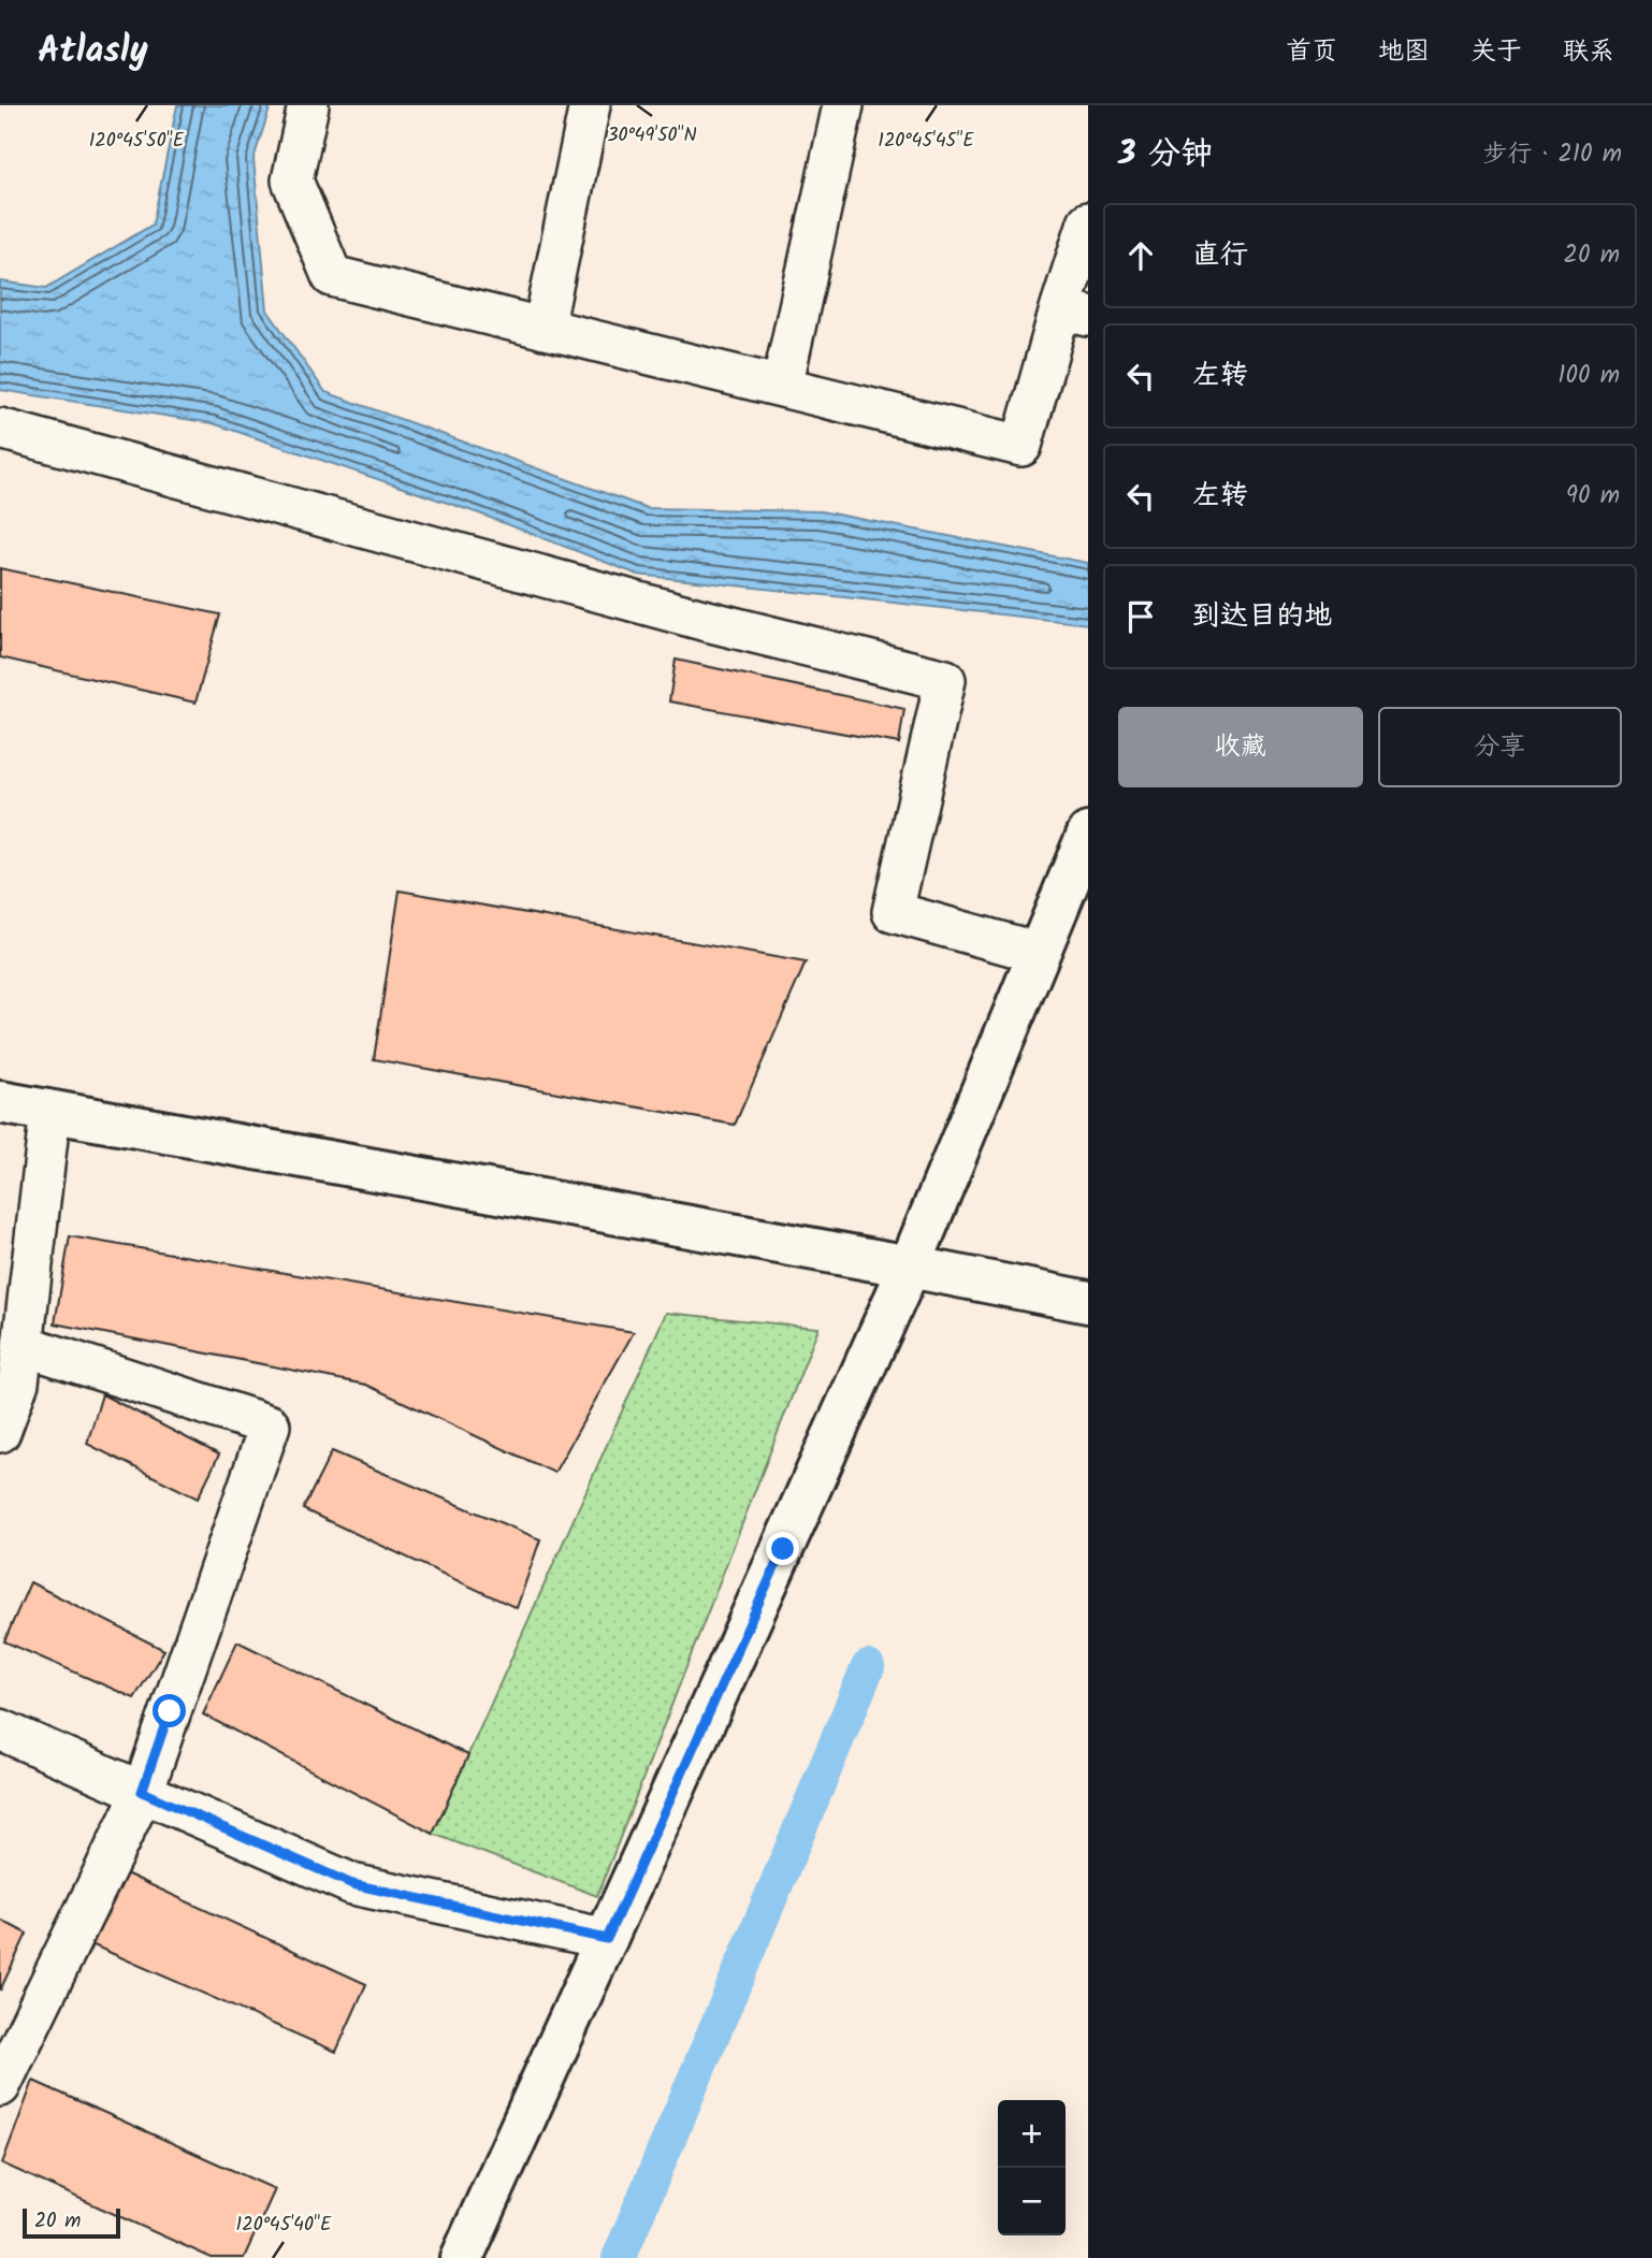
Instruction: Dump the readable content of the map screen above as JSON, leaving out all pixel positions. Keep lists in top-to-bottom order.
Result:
{
  "scale_bar": "20 m",
  "page": {
    "header": "Atlasly",
    "nav": [
      "首页",
      "地图",
      "关于",
      "联系"
    ],
    "heading": ["3 分钟", "步行 · 210 m"],
    "list": [
      ["直行", "20 m"],
      ["左转", "100 m"],
      ["左转", "90 m"],
      "到达目的地"
    ],
    "buttons": ["收藏", "分享"],
    "map_buttons": ["+", "−"],
    "scale": "20 m"
  },
  "coordinates": [
    "30°49'50\"N",
    "120°45'50\"E",
    "120°45'45\"E",
    "120°45'40\"E"
  ]
}
